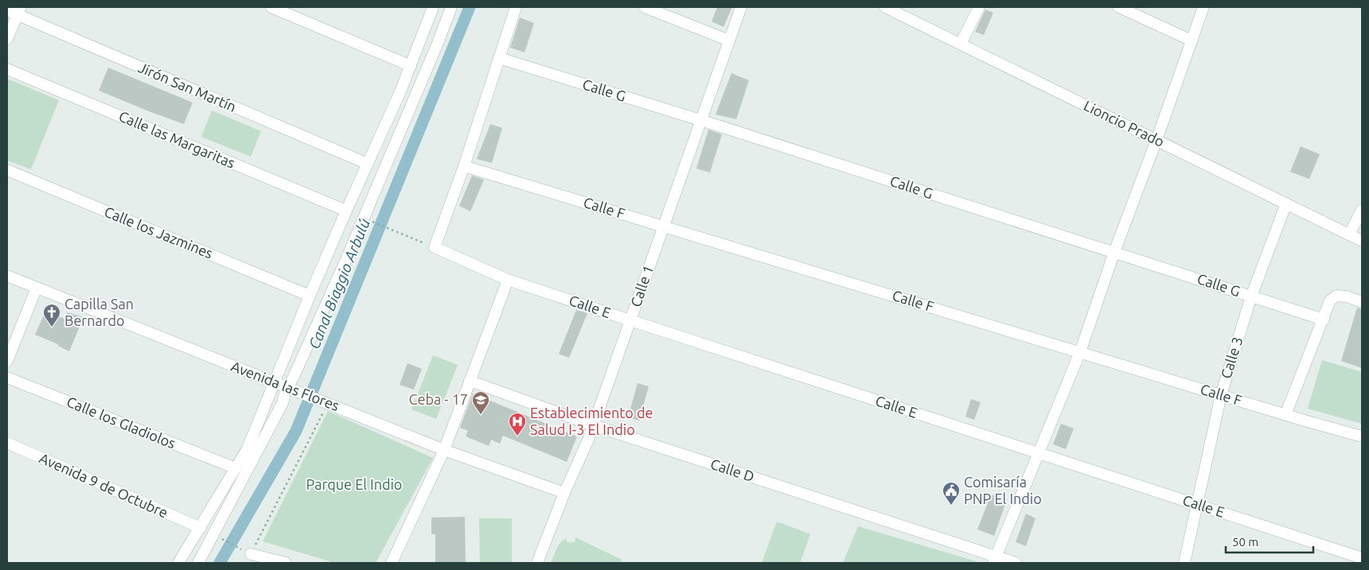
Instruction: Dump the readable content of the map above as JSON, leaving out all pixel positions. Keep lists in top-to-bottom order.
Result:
{
  "streets": {
    "street": [
      "Jirón San Martín",
      "Calle G",
      "Lioncio Prado",
      "Calle las Margaritas",
      "Calle F",
      "Calle los Jazmines",
      "Calle 1",
      "Calle E",
      "Calle 3",
      "Avenida las Flores",
      "Calle los Gladiolos",
      "Calle D",
      "Avenida 9 de Octubre"
    ]
  },
  "crossings": [
    ["Calle G", "Calle 1"],
    ["Calle G", "Calle 3"],
    ["Lioncio Prado", "Calle 3"],
    ["Calle F", "Calle 1"],
    ["Calle F", "Calle 3"],
    ["Calle 1", "Calle E"],
    ["Calle 1", "Avenida las Flores"],
    ["Calle 1", "Calle D"],
    ["Calle E", "Calle 3"]
  ],
  "water": ["Canal Biaggio Arbulú"],
  "parks": ["Parque El Indio"],
  "places": {
    "church": ["Capilla San Bernardo"],
    "school or university": ["Ceba - 17"],
    "hospital": ["Establecimiento de Salud I-3 El Indio"],
    "public building": ["Comisaría PNP El Indio"]
  },
  "scale_bar": "50 m"
}
